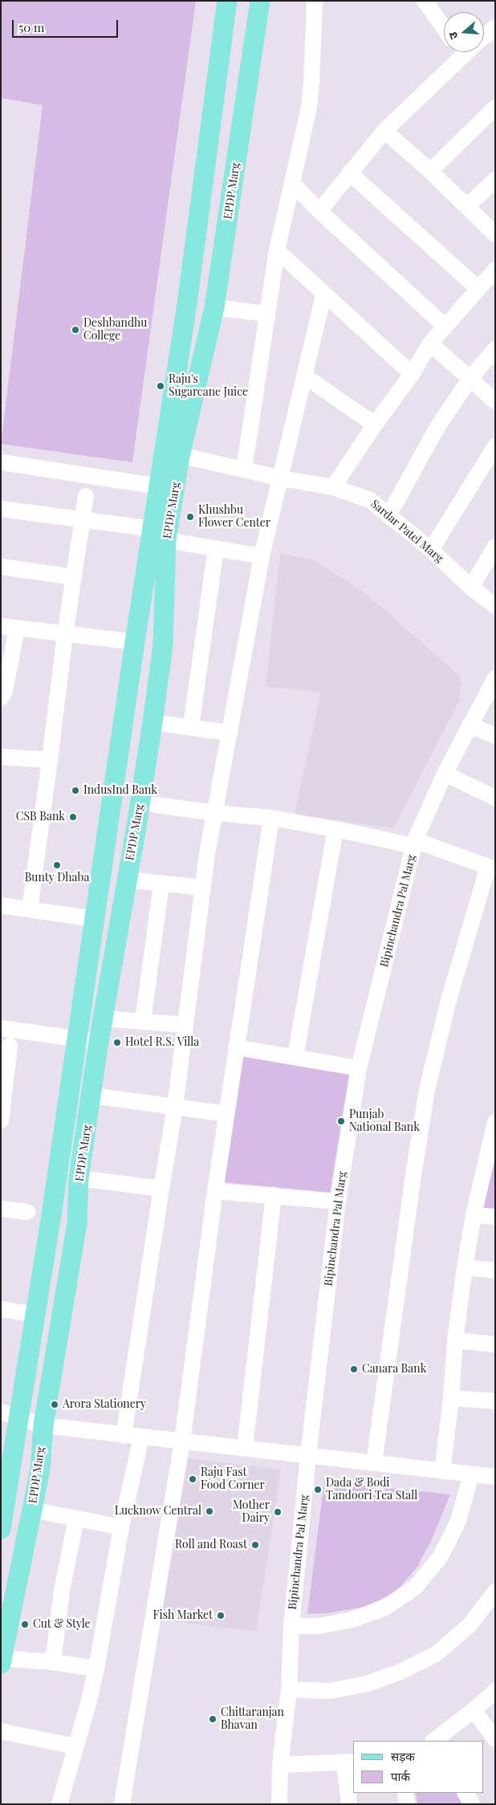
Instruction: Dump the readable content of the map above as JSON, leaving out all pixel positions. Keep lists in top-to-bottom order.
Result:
{
  "streets": {
    "main road": ["EPDP Marg"],
    "street": ["Sardar Patel Marg", "Bipinchandra Pal Marg"]
  },
  "crossings": [
    ["EPDP Marg", "Sardar Patel Marg"]
  ],
  "places": [
    "Deshbandhu College",
    "Raju's Sugarcane Juice",
    "Khushbu Flower Center",
    "IndusInd Bank",
    "CSB Bank",
    "Bunty Dhaba",
    "Hotel R.S. Villa",
    "Punjab National Bank",
    "Canara Bank",
    "Arora Stationery",
    "Raju Fast Food Corner",
    "Dada & Bodi Tandoori Tea Stall",
    "Lucknow Central",
    "Mother Dairy",
    "Roll and Roast",
    "Fish Market",
    "Cut & Style",
    "Chittaranjan Bhavan"
  ],
  "legend": ["सड़क", "पार्क"],
  "scale_bar": "50 m",
  "north": "left"
}
